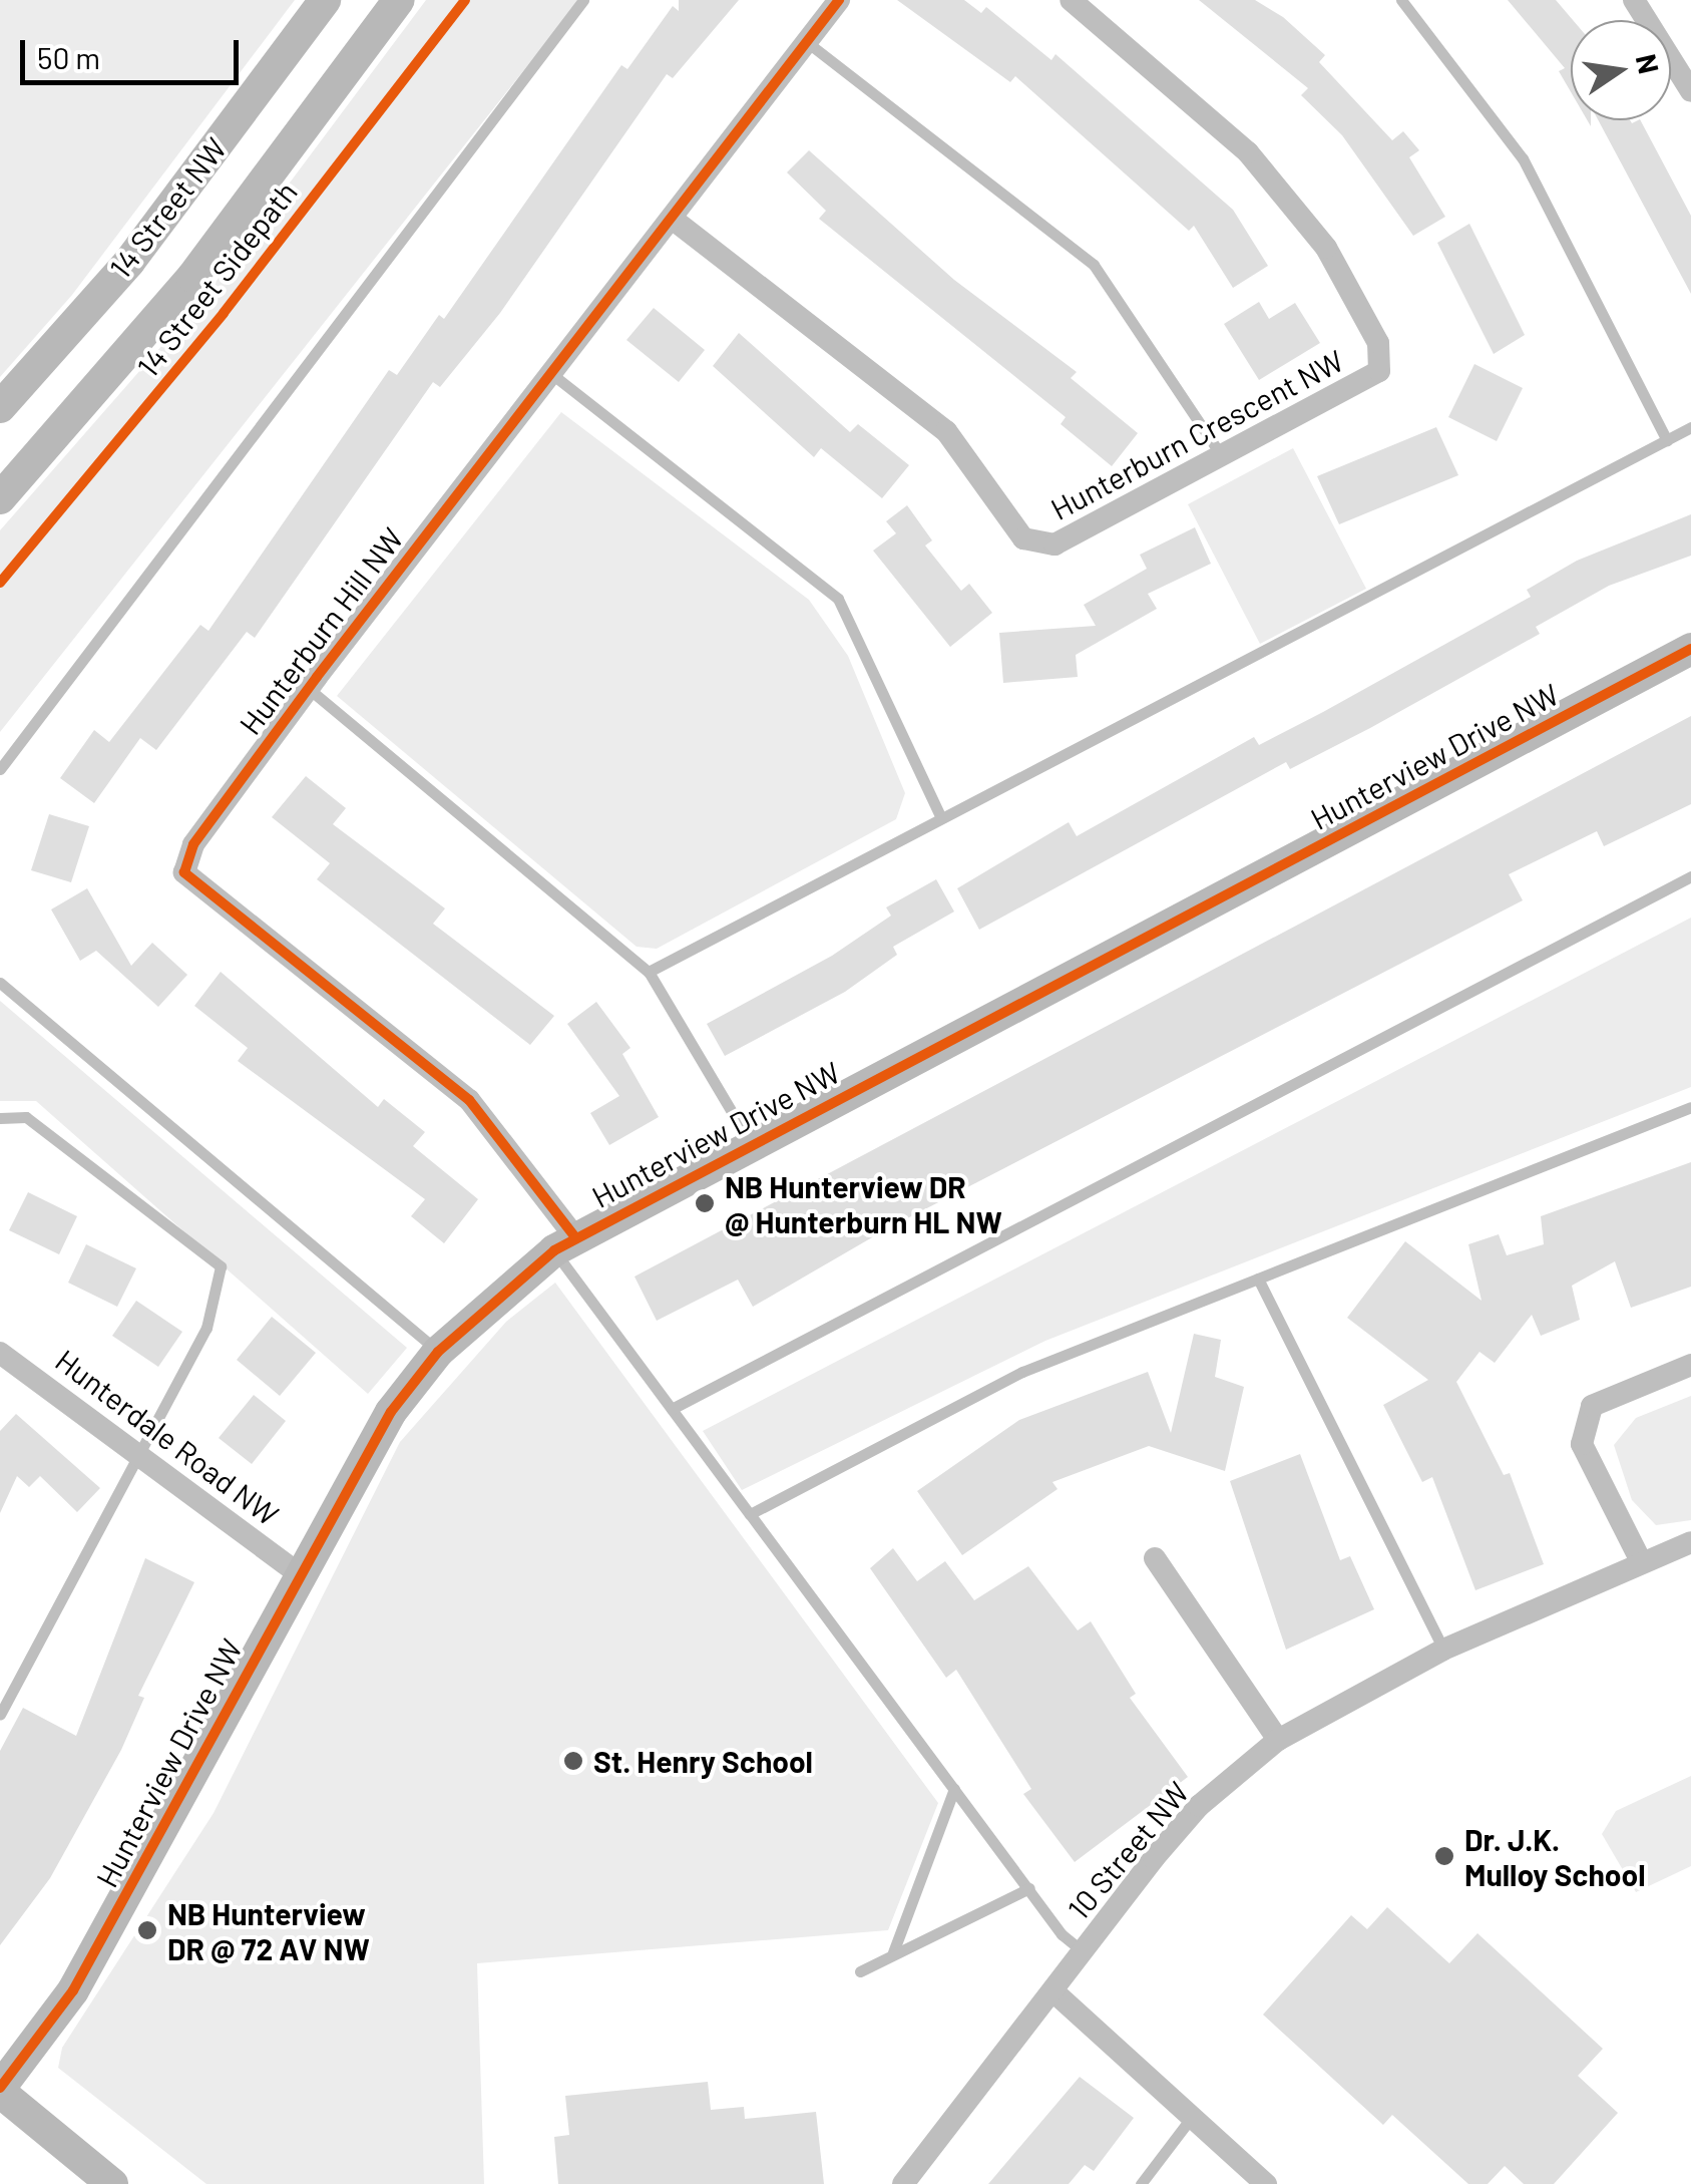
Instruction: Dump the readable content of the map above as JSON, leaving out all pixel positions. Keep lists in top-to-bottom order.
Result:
{
  "streets": {
    "street": [
      "14 Street NW",
      "Hunterburn Crescent NW",
      "Hunterburn Hill NW",
      "Hunterview Drive NW",
      "Hunterdale Road NW",
      "10 Street NW"
    ],
    "cycle path": ["14 Street Sidepath"]
  },
  "crossings": [
    ["Hunterburn Crescent NW", "Hunterburn Hill NW"],
    ["Hunterburn Hill NW", "Hunterview Drive NW"],
    ["Hunterview Drive NW", "Hunterdale Road NW"]
  ],
  "places": [
    "NB Hunterview DR @ Hunterburn HL NW",
    "St. Henry School",
    "Dr. J.K. Mulloy School",
    "NB Hunterview DR @ 72 AV NW"
  ],
  "scale_bar": "50 m",
  "north": "right"
}
